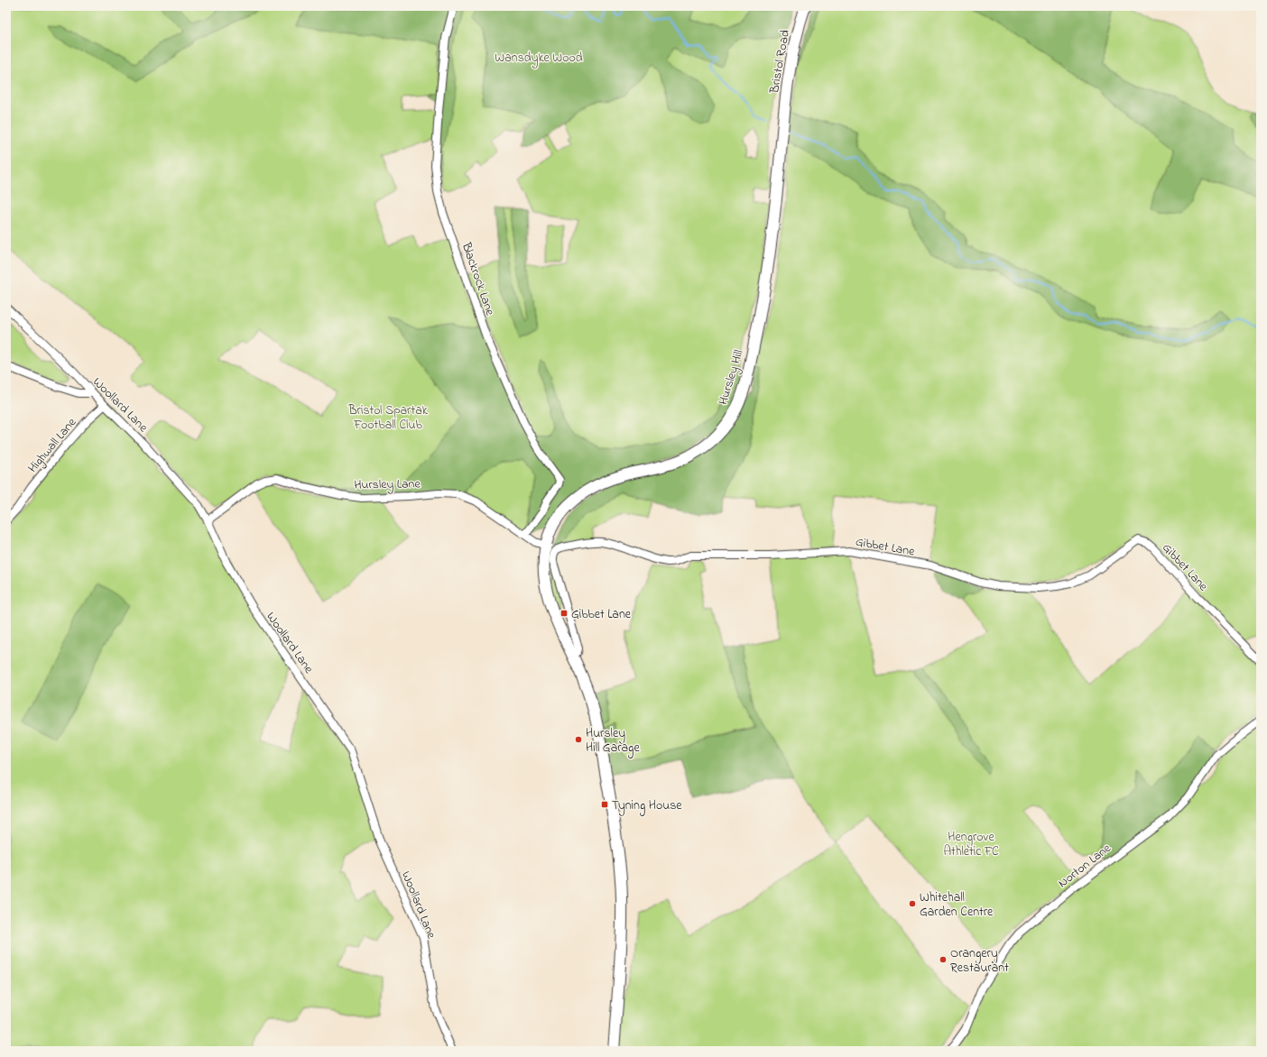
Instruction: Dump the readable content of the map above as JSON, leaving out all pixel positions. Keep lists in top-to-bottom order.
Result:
{
  "streets": {
    "highway": ["Bristol Road", "Hursley Hill"],
    "street": [
      "Blackrock Lane",
      "Woollard Lane",
      "Highwall Lane",
      "Hursley Lane",
      "Gibbet Lane",
      "Norton Lane"
    ]
  },
  "crossings": [
    ["Bristol Road", "Hursley Hill"],
    ["Blackrock Lane", "Hursley Lane"],
    ["Hursley Hill", "Hursley Lane"],
    ["Hursley Hill", "Gibbet Lane"],
    ["Woollard Lane", "Highwall Lane"],
    ["Woollard Lane", "Hursley Lane"]
  ],
  "parks": ["Wansdyke Wood", "Bristol Spartak Football Club", "Hengrove Athletic FC"],
  "places": {
    "transit": ["Gibbet Lane", "Tyning House"],
    "other": ["Hursley Hill Garage", "Whitehall Garden Centre", "Orangery Restaurant"]
  }
}
